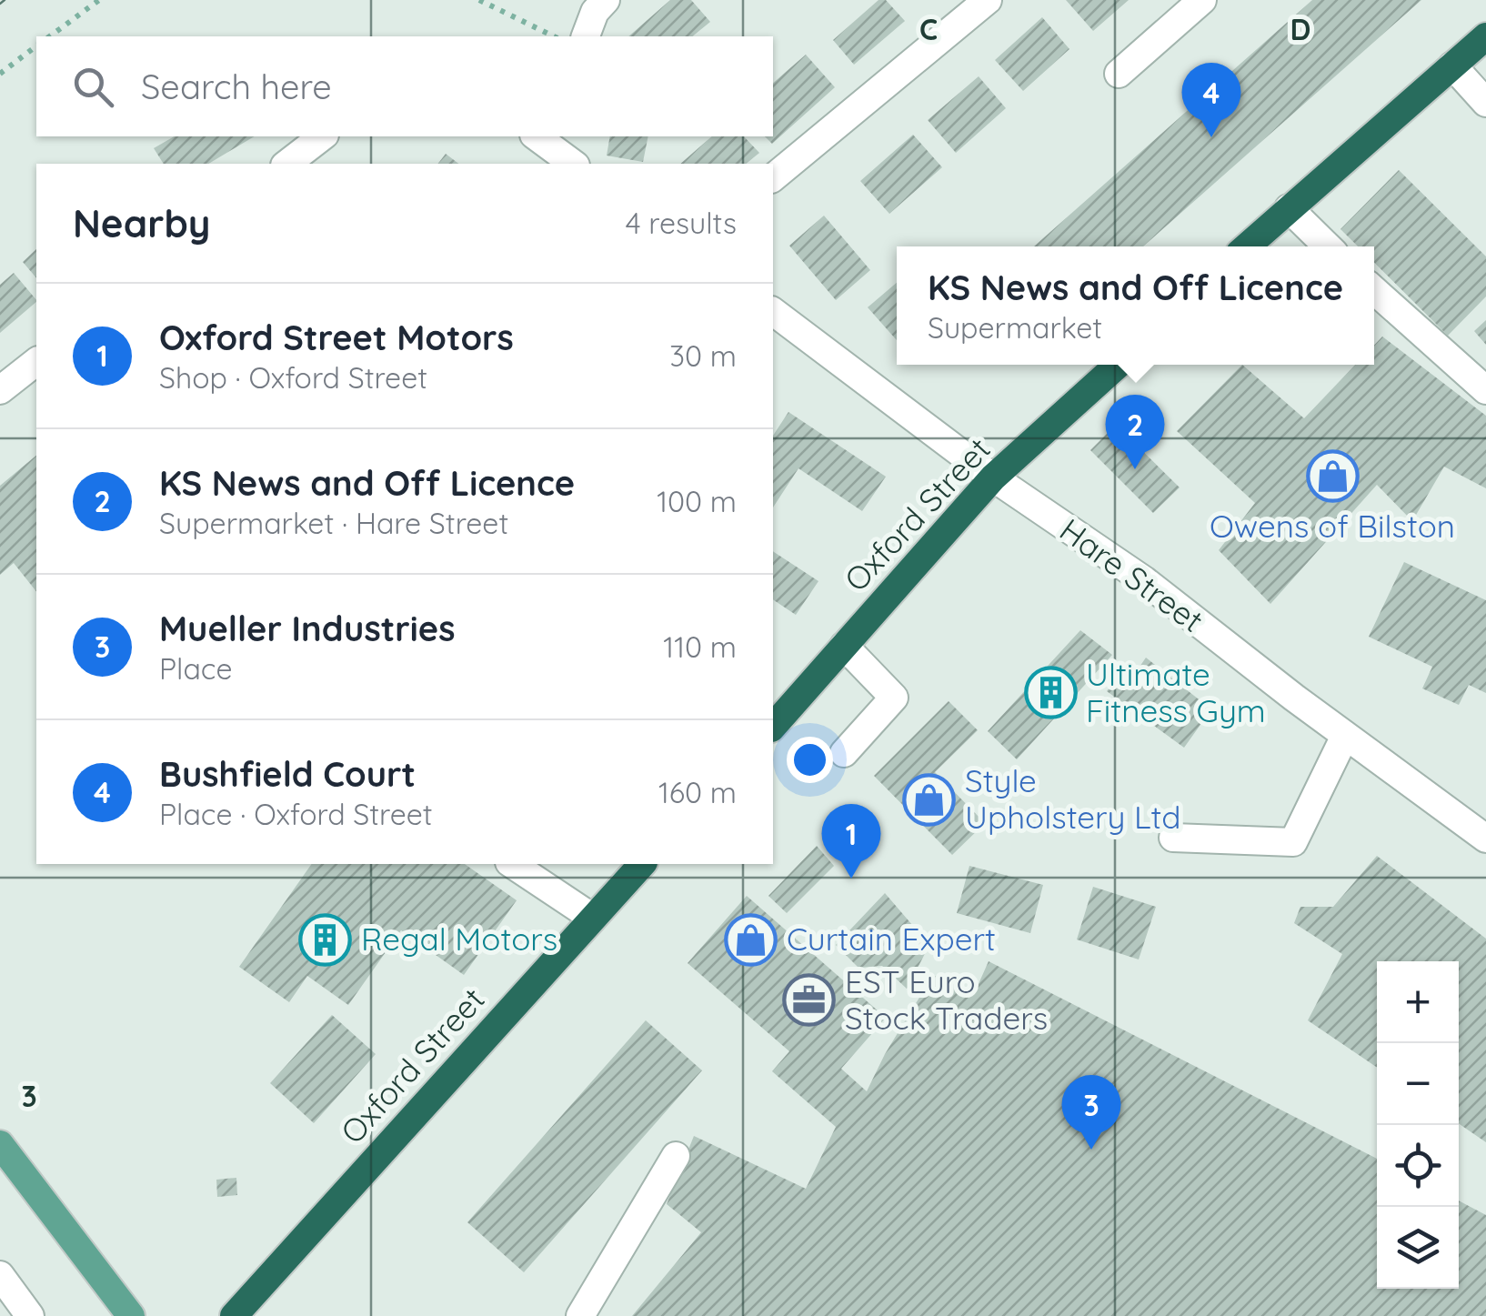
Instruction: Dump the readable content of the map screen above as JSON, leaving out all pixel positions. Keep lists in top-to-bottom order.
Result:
{
  "streets": {
    "highway": ["Oxford Street"],
    "street": ["Hare Street"]
  },
  "crossings": [
    ["Oxford Street", "Hare Street"]
  ],
  "places": {
    "shop": ["Owens of Bilston", "Style Upholstery Ltd", "Curtain Expert"],
    "building": ["Ultimate Fitness Gym", "Regal Motors"],
    "office": ["EST Euro Stock Traders"]
  },
  "page": {
    "search": "Search here",
    "pins": [
      "4",
      "2",
      "1",
      "3"
    ],
    "heading": ["Nearby", "4 results"],
    "popup": ["KS News and Off Licence", "Supermarket"],
    "list": [
      {
        "mark": "1",
        "name": "Oxford Street Motors",
        "note": "Shop · Oxford Street",
        "value": "30 m"
      },
      {
        "mark": "2",
        "name": "KS News and Off Licence",
        "note": "Supermarket · Hare Street",
        "value": "100 m"
      },
      {
        "mark": "3",
        "name": "Mueller Industries",
        "note": "Place",
        "value": "110 m"
      },
      {
        "mark": "4",
        "name": "Bushfield Court",
        "note": "Place · Oxford Street",
        "value": "160 m"
      }
    ],
    "map_buttons": ["+", "−"]
  },
  "grid": {
    "columns": ["C", "D"],
    "rows": ["3"]
  }
}
